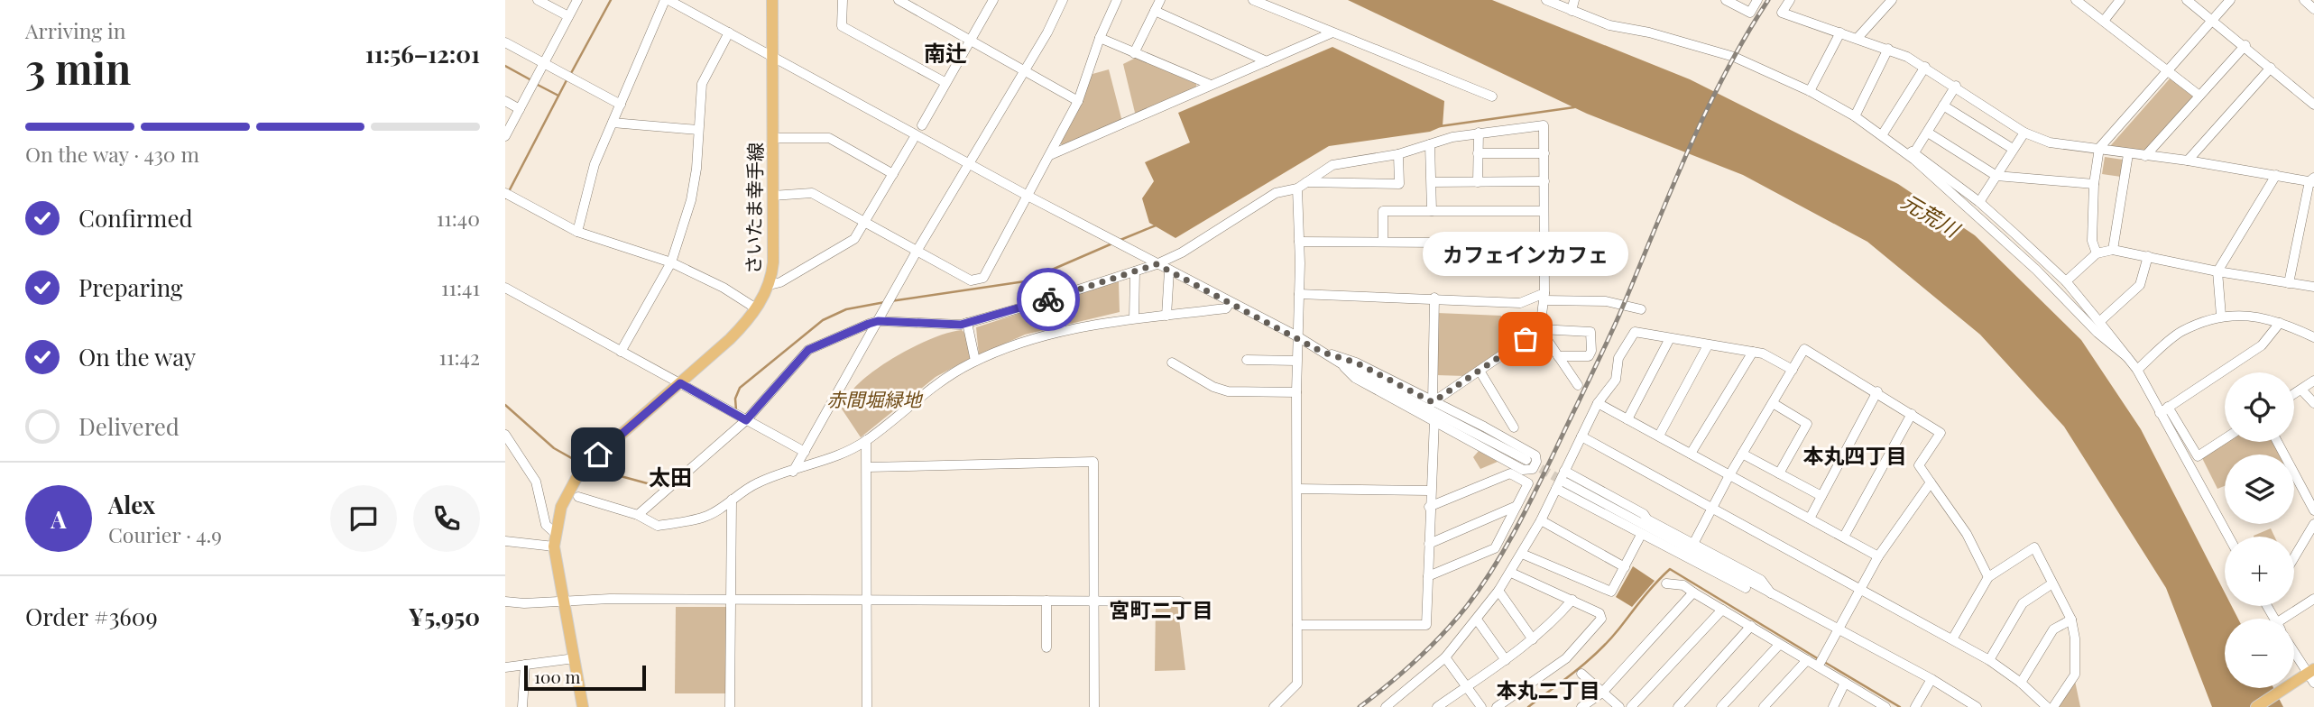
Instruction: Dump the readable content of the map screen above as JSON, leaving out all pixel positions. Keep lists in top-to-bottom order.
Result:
{
  "streets": {
    "main road": ["さいたま幸手線"]
  },
  "districts": [
    "南辻",
    "本丸四丁目",
    "太田",
    "宮町二丁目",
    "本丸二丁目"
  ],
  "water": ["元荒川"],
  "parks": ["赤間堀緑地"],
  "places": ["カフェインカフェ"],
  "scale_bar": "100 m",
  "page": {
    "heading": ["3 min", "Arriving in", "11:56–12:01"],
    "panel": [
      "Alex",
      "Courier · 4.9",
      "Order #3609",
      "¥5,950"
    ],
    "bar": "On the way · 430 m",
    "list": [
      ["Confirmed", "11:40"],
      ["Preparing", "11:41"],
      ["On the way", "11:42"],
      "Delivered"
    ],
    "bubble": "カフェインカフェ",
    "map_buttons": ["+", "−"],
    "round": "A",
    "scale": "100 m"
  }
}
